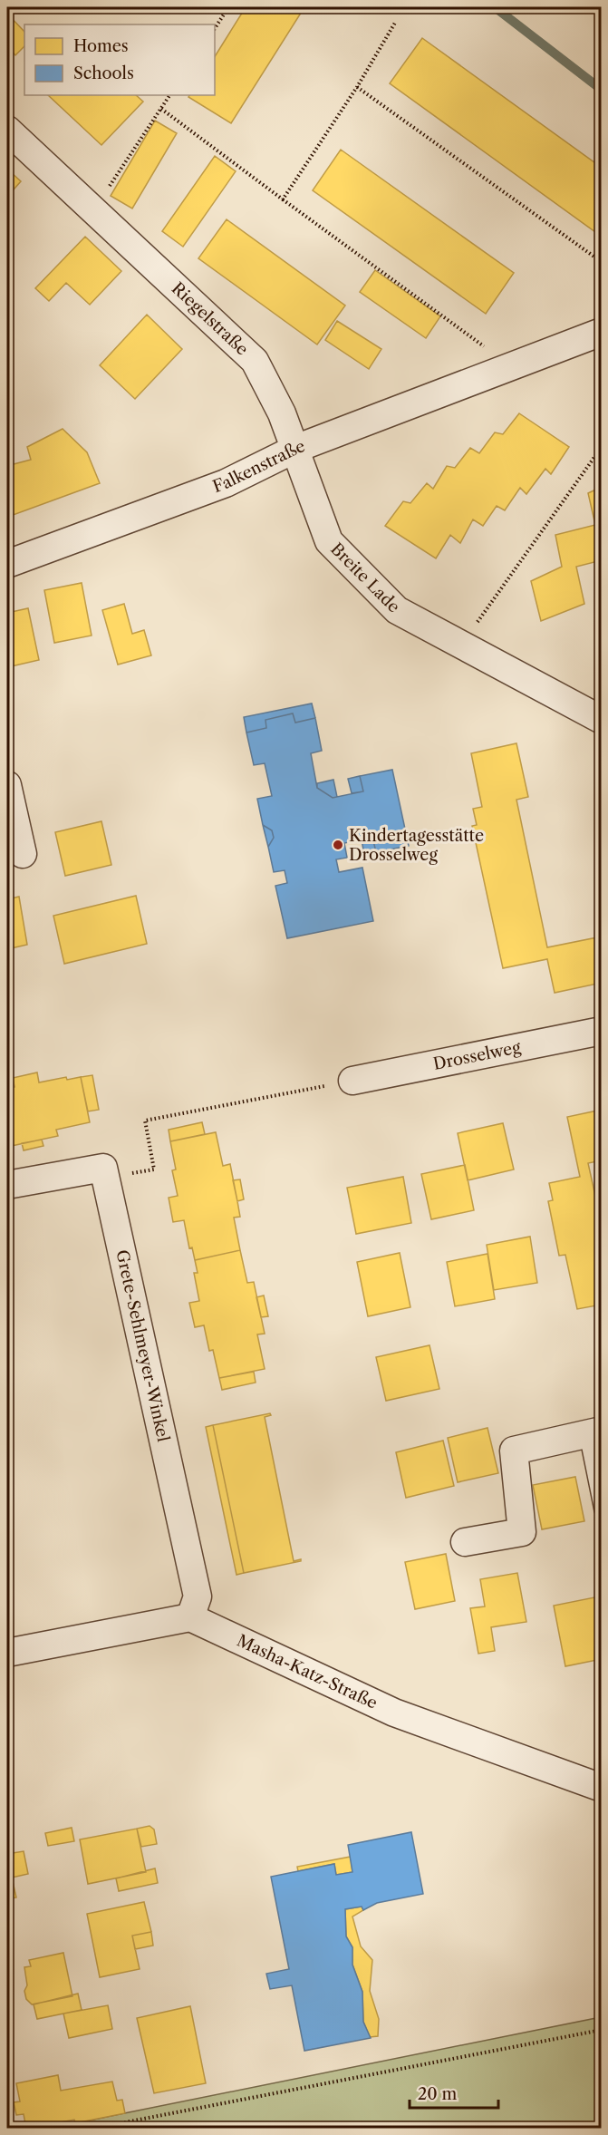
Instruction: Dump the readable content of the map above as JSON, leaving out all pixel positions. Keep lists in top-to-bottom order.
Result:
{
  "streets": {
    "street": [
      "Riegelstraße",
      "Falkenstraße",
      "Breite Lade",
      "Drosselweg",
      "Grete-Sehlmeyer-Winkel",
      "Masha-Katz-Straße"
    ]
  },
  "crossings": [
    ["Riegelstraße", "Falkenstraße"],
    ["Riegelstraße", "Breite Lade"],
    ["Falkenstraße", "Breite Lade"],
    ["Grete-Sehlmeyer-Winkel", "Masha-Katz-Straße"]
  ],
  "places": ["Kindertagesstätte Drosselweg"],
  "legend": ["Homes", "Schools"],
  "scale_bar": "20 m"
}
